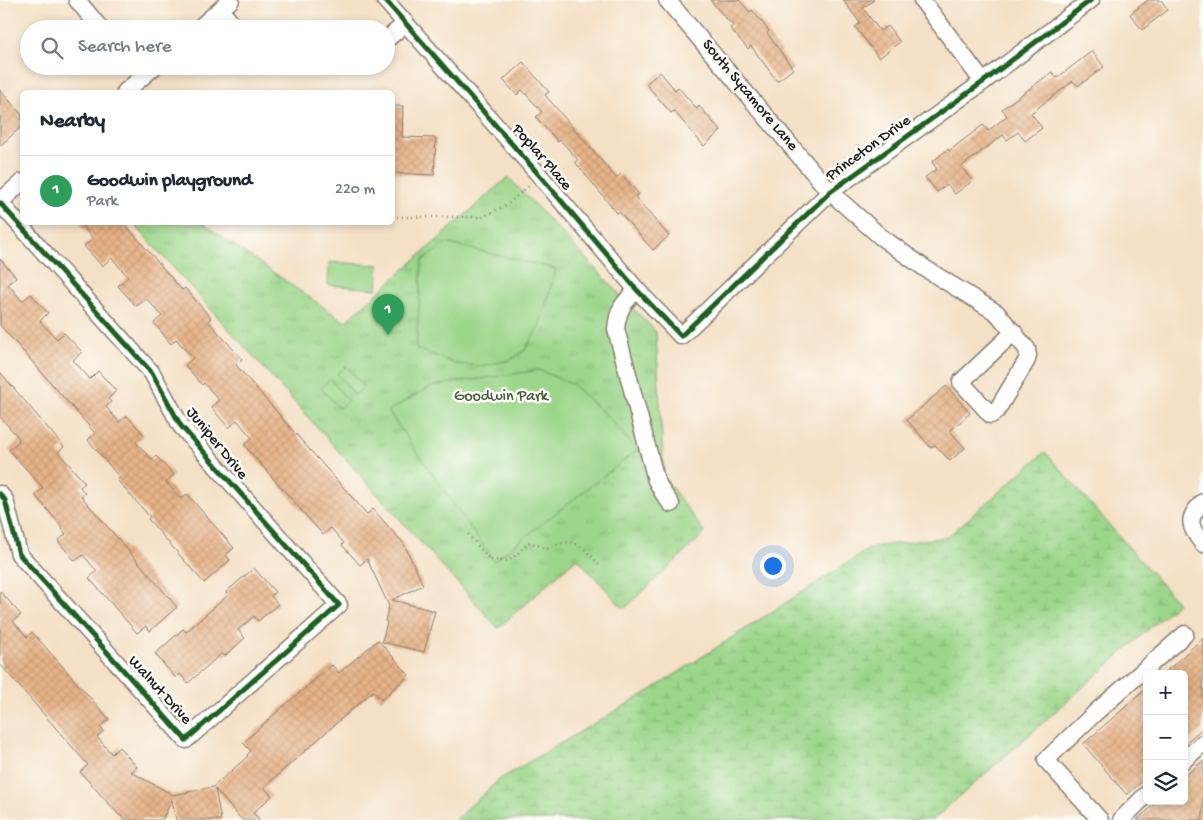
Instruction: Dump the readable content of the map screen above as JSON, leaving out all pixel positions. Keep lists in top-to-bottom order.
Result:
{
  "streets": {
    "street": [
      "South Sycamore Lane",
      "Princeton Drive",
      "Poplar Place",
      "Juniper Drive",
      "Walnut Drive"
    ]
  },
  "crossings": [
    ["South Sycamore Lane", "Princeton Drive"],
    ["Princeton Drive", "Poplar Place"],
    ["Juniper Drive", "Walnut Drive"]
  ],
  "parks": ["Goodwin Park"],
  "page": {
    "search": "Search here",
    "heading": "Nearby",
    "list": [
      {
        "mark": "1",
        "name": "Goodwin playground",
        "note": "Park",
        "value": "220 m"
      }
    ],
    "pins": "1",
    "map_buttons": ["+", "−"]
  }
}
